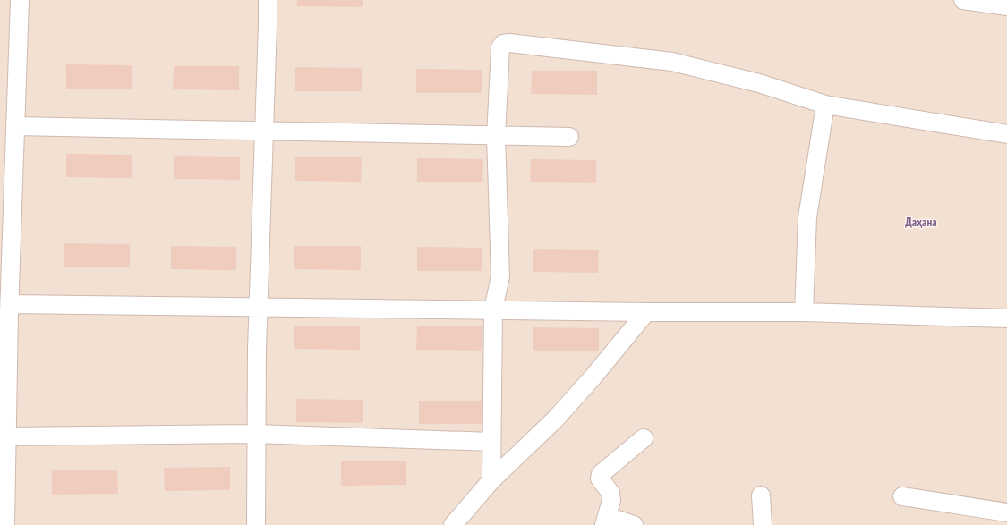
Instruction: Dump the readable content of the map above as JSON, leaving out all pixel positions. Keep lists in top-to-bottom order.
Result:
{
  "districts": ["Даҳана"]
}
